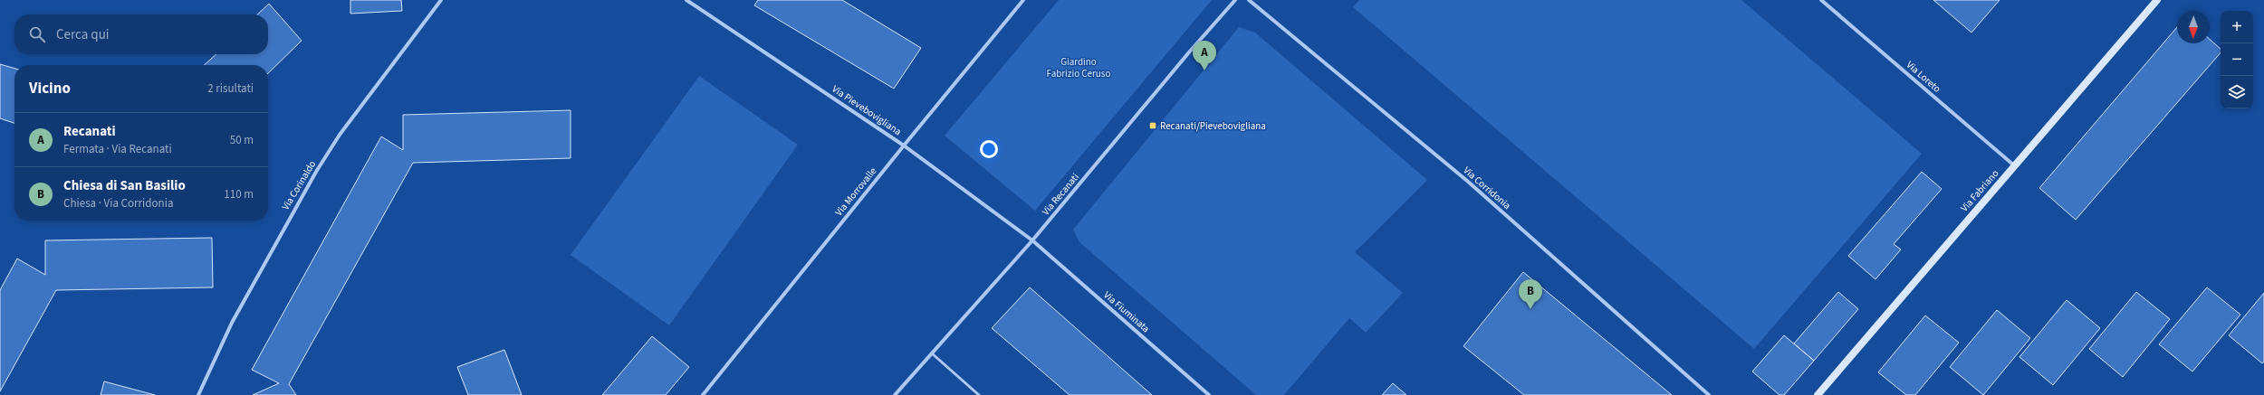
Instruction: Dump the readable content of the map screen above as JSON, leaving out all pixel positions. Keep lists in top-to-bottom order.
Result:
{
  "streets": {
    "street": [
      "Via Loreto",
      "Via Pievebovigliana",
      "Via Corinaldo",
      "Via Corridonia",
      "Via Fabriano",
      "Via Morrovalle",
      "Via Recanati",
      "Via Fiuminata"
    ]
  },
  "crossings": [
    ["Via Loreto", "Via Fabriano"],
    ["Via Pievebovigliana", "Via Morrovalle"],
    ["Via Pievebovigliana", "Via Recanati"],
    ["Via Pievebovigliana", "Via Fiuminata"],
    ["Via Recanati", "Via Fiuminata"]
  ],
  "parks": ["Giardino Fabrizio Ceruso"],
  "places": {
    "transit": ["Recanati/Pievebovigliana"]
  },
  "north": "bottom",
  "page": {
    "map_buttons": ["+", "−"],
    "search": "Cerca qui",
    "pins": ["A", "B"],
    "heading": ["Vicino", "2 risultati"],
    "list": [
      {
        "mark": "A",
        "name": "Recanati",
        "note": "Fermata · Via Recanati",
        "value": "50 m"
      },
      {
        "mark": "B",
        "name": "Chiesa di San Basilio",
        "note": "Chiesa · Via Corridonia",
        "value": "110 m"
      }
    ]
  }
}
